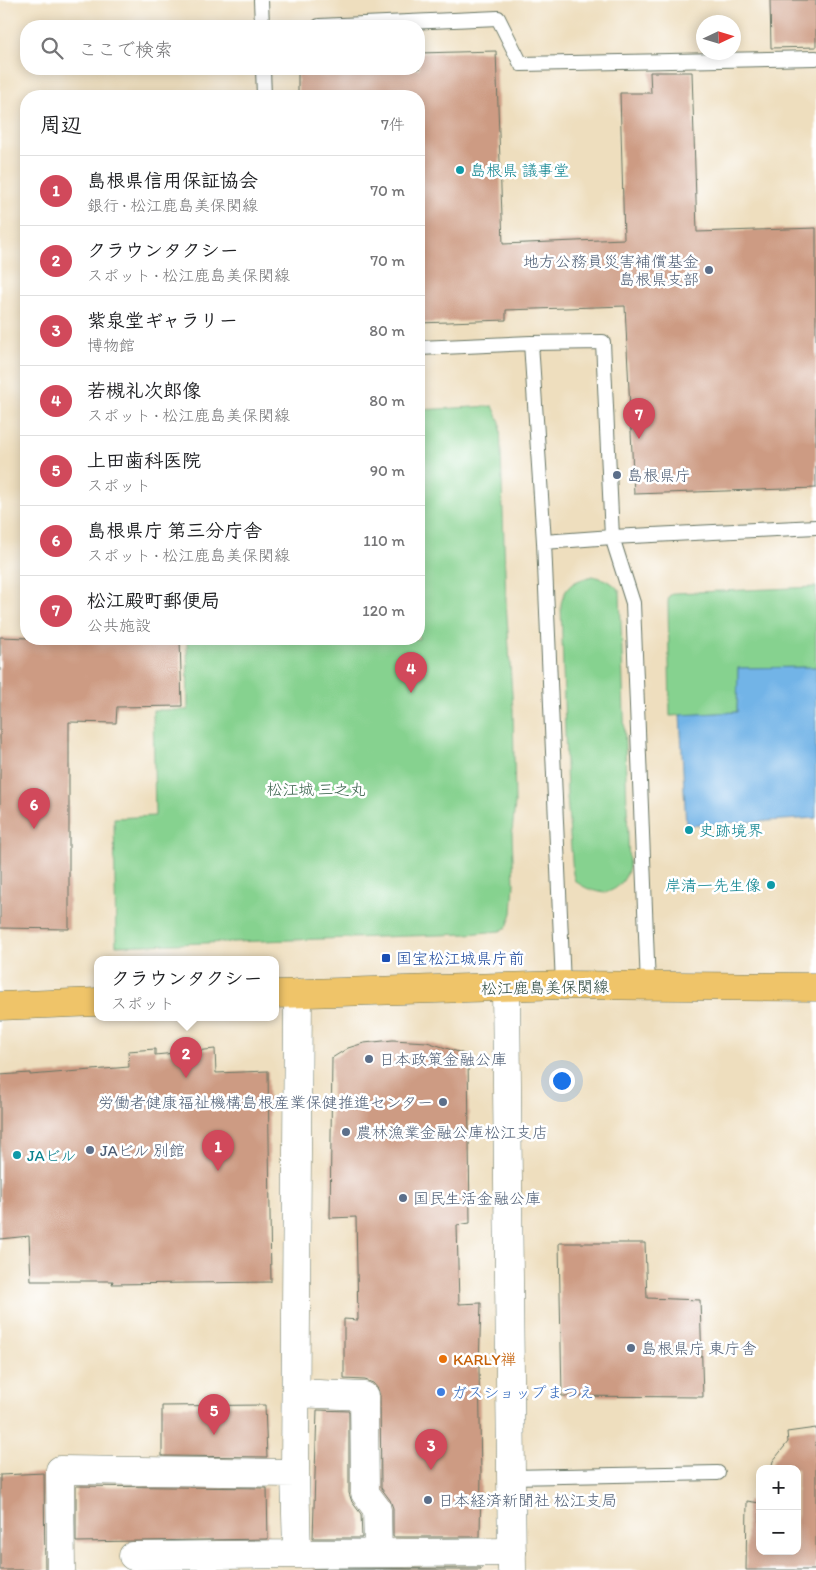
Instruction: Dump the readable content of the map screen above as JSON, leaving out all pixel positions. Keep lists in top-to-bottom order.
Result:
{
  "streets": {
    "main road": ["松江鹿島美保関線"]
  },
  "parks": ["松江城 三之丸"],
  "places": {
    "other": [
      "島根県 議事堂",
      "地方公務員災害補償基金 島根県支部",
      "島根県庁",
      "史跡境界",
      "岸清一先生像",
      "日本政策金融公庫",
      "労働者健康福祉機構島根産業保健推進センター",
      "農林漁業金融公庫松江支店",
      "JAビル 別館",
      "JAビル",
      "国民生活金融公庫",
      "島根県庁 東庁舎",
      "KARLY禅",
      "ガスショップまつえ",
      "日本経済新聞社 松江支局"
    ],
    "transit": ["国宝松江城県庁前"]
  },
  "north": "right",
  "page": {
    "search": "ここで検索",
    "heading": ["周辺", "7件"],
    "list": [
      {
        "mark": "1",
        "name": "島根県信用保証協会",
        "note": "銀行 · 松江鹿島美保関線",
        "value": "70 m"
      },
      {
        "mark": "2",
        "name": "クラウンタクシー",
        "note": "スポット · 松江鹿島美保関線",
        "value": "70 m"
      },
      {
        "mark": "3",
        "name": "紫泉堂ギャラリー",
        "note": "博物館",
        "value": "80 m"
      },
      {
        "mark": "4",
        "name": "若槻礼次郎像",
        "note": "スポット · 松江鹿島美保関線",
        "value": "80 m"
      },
      {
        "mark": "5",
        "name": "上田歯科医院",
        "note": "スポット",
        "value": "90 m"
      },
      {
        "mark": "6",
        "name": "島根県庁 第三分庁舎",
        "note": "スポット · 松江鹿島美保関線",
        "value": "110 m"
      },
      {
        "mark": "7",
        "name": "松江殿町郵便局",
        "note": "公共施設",
        "value": "120 m"
      }
    ],
    "pins": [
      "7",
      "4",
      "6",
      "2",
      "1",
      "5",
      "3"
    ],
    "popup": ["クラウンタクシー", "スポット"],
    "map_buttons": ["+", "−"]
  }
}
